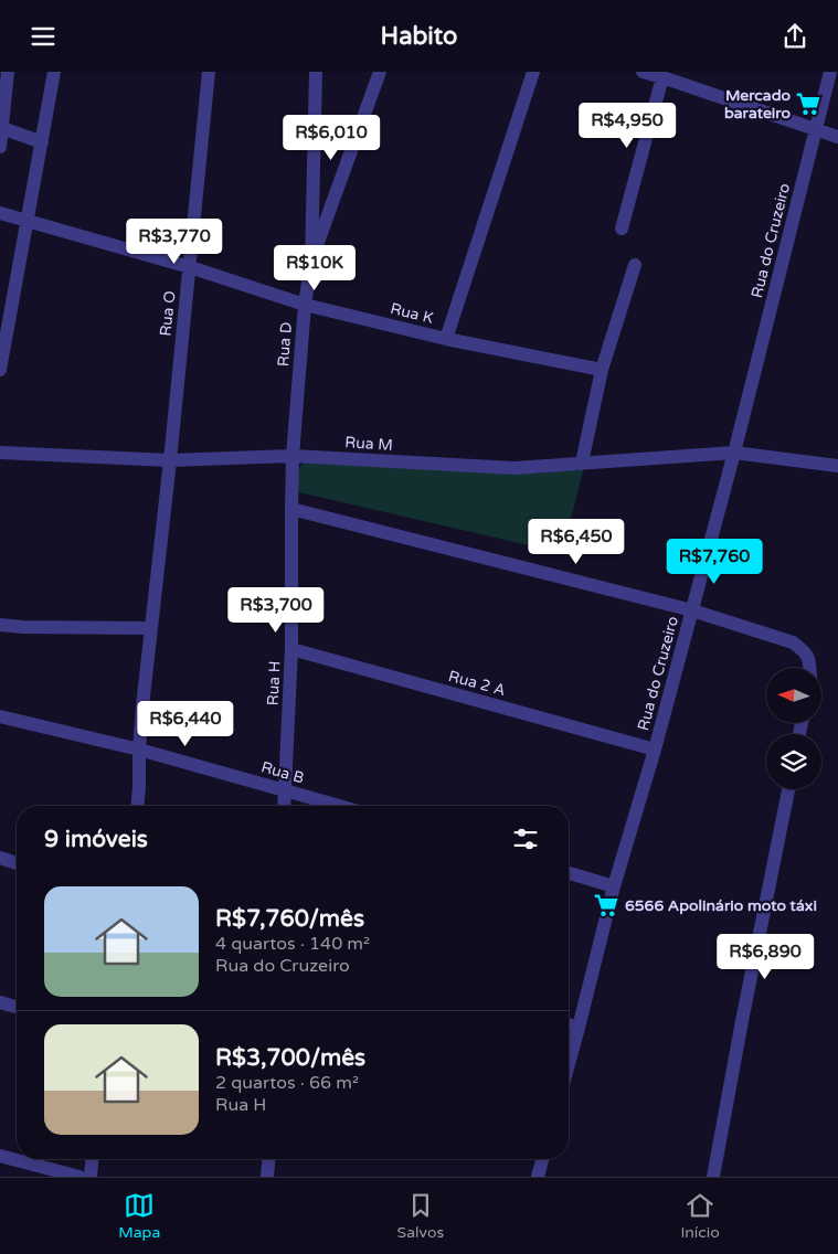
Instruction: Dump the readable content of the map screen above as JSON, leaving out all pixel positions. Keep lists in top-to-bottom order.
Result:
{
  "streets": {
    "street": [
      "Rua do Cruzeiro",
      "Rua O",
      "Rua K",
      "Rua D",
      "Rua M",
      "Rua H",
      "Rua 2 A",
      "Rua B"
    ]
  },
  "crossings": [
    ["Rua do Cruzeiro", "Rua M"],
    ["Rua do Cruzeiro", "Rua 2 A"],
    ["Rua O", "Rua K"],
    ["Rua O", "Rua M"],
    ["Rua O", "Rua B"],
    ["Rua K", "Rua D"],
    ["Rua D", "Rua M"],
    ["Rua D", "Rua H"],
    ["Rua M", "Rua H"],
    ["Rua H", "Rua 2 A"],
    ["Rua H", "Rua B"]
  ],
  "places": {
    "supermarket": ["Mercado barateiro", "6566 Apolinário moto táxi"]
  },
  "north": "left",
  "page": {
    "header": "Habito",
    "price": [
      "R$4,950",
      "R$6,010",
      "R$3,770",
      "R$10K",
      "R$6,450",
      "R$7,760",
      "R$3,700",
      "R$6,440",
      "R$6,890"
    ],
    "heading": "9 imóveis",
    "list": [
      {
        "name": "R$7,760/mês",
        "note": "4 quartos · 140 m² · Rua do Cruzeiro"
      },
      {
        "name": "R$3,700/mês",
        "note": "2 quartos · 66 m² · Rua H"
      }
    ],
    "tabs": ["Mapa", "Salvos", "Início"]
  }
}
